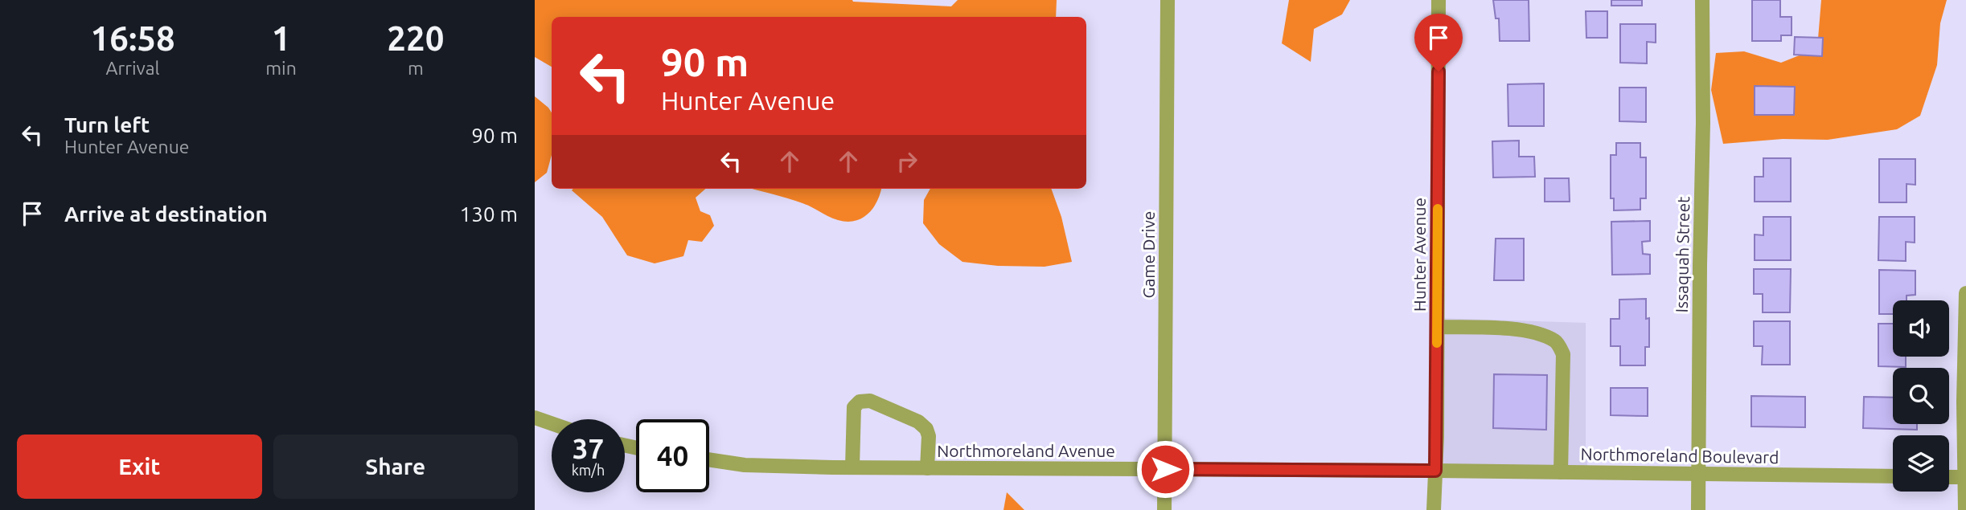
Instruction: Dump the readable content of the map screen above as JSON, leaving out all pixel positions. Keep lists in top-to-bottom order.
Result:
{
  "streets": {
    "street": [
      "Game Drive",
      "Hunter Avenue",
      "Issaquah Street",
      "Northmoreland Avenue",
      "Northmoreland Boulevard"
    ]
  },
  "crossings": [
    ["Game Drive", "Northmoreland Avenue"],
    ["Hunter Avenue", "Northmoreland Avenue"],
    ["Issaquah Street", "Northmoreland Boulevard"],
    ["Northmoreland Avenue", "Northmoreland Boulevard"]
  ],
  "page": {
    "eta": [
      "16:58",
      "Arrival",
      "1",
      "min",
      "220",
      "m"
    ],
    "turn": ["90 m", "Hunter Avenue"],
    "list": [
      {
        "name": "Turn left",
        "note": "Hunter Avenue",
        "value": "90 m"
      },
      {
        "name": "Arrive at destination",
        "value": "130 m"
      }
    ],
    "speed": "37 km/h",
    "limit": "40",
    "buttons": ["Exit", "Share"]
  }
}
